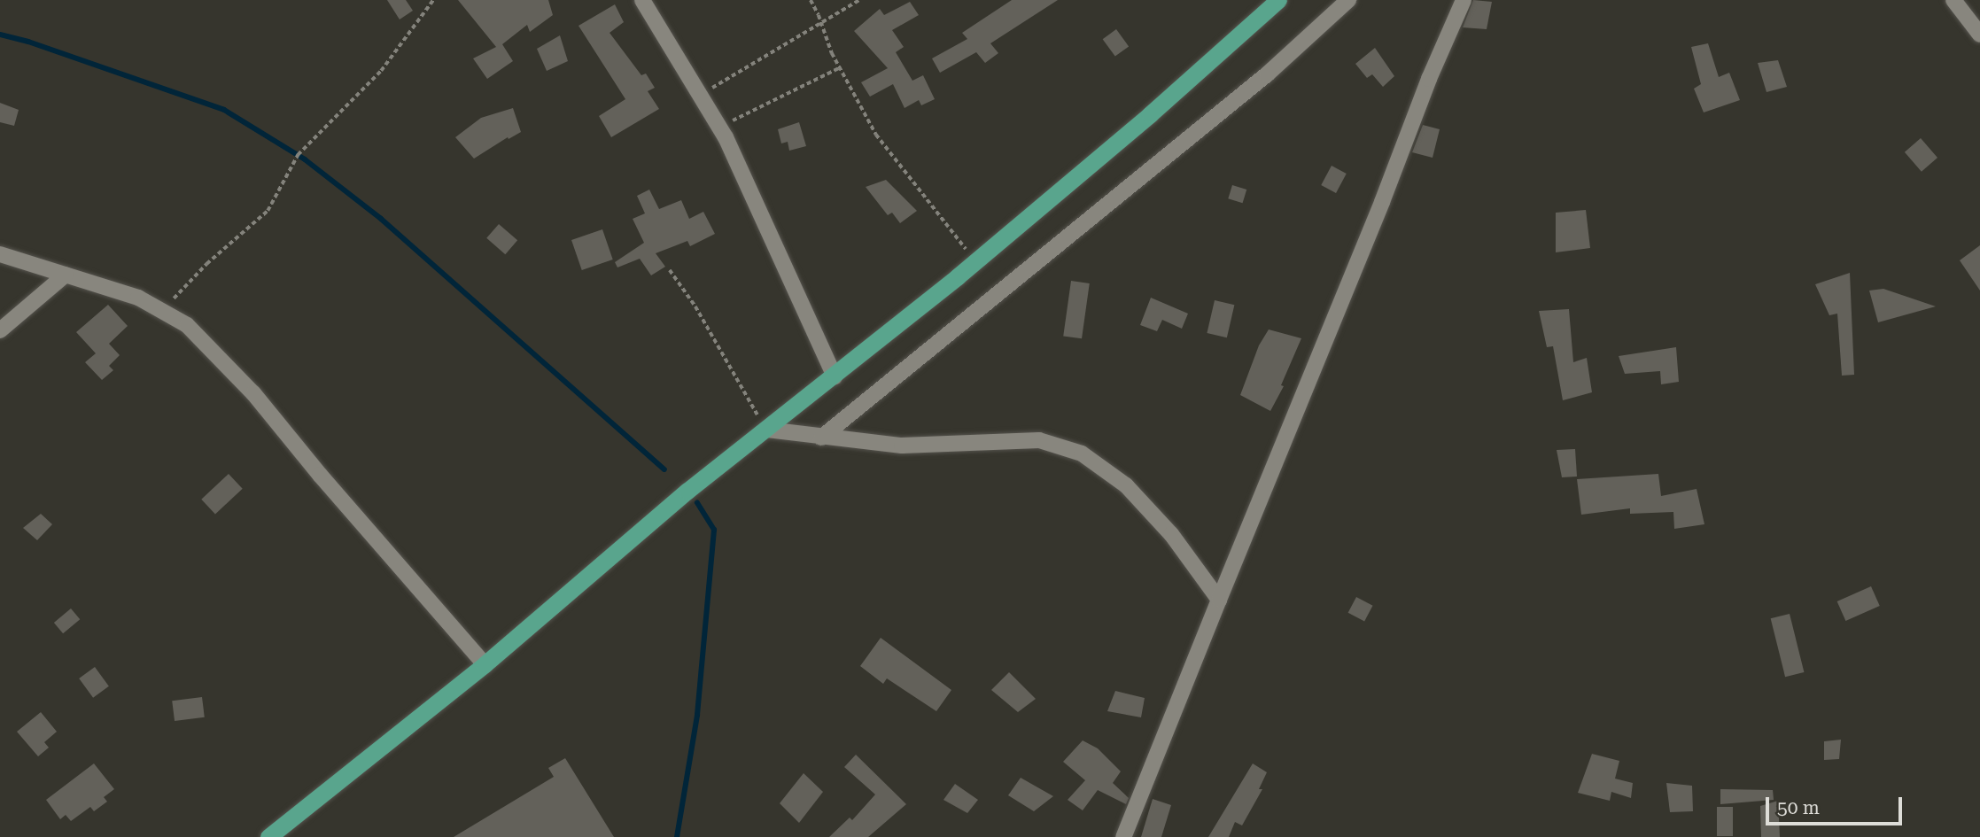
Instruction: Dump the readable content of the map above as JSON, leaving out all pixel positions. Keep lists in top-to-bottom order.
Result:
{
  "scale_bar": "50 m"
}
